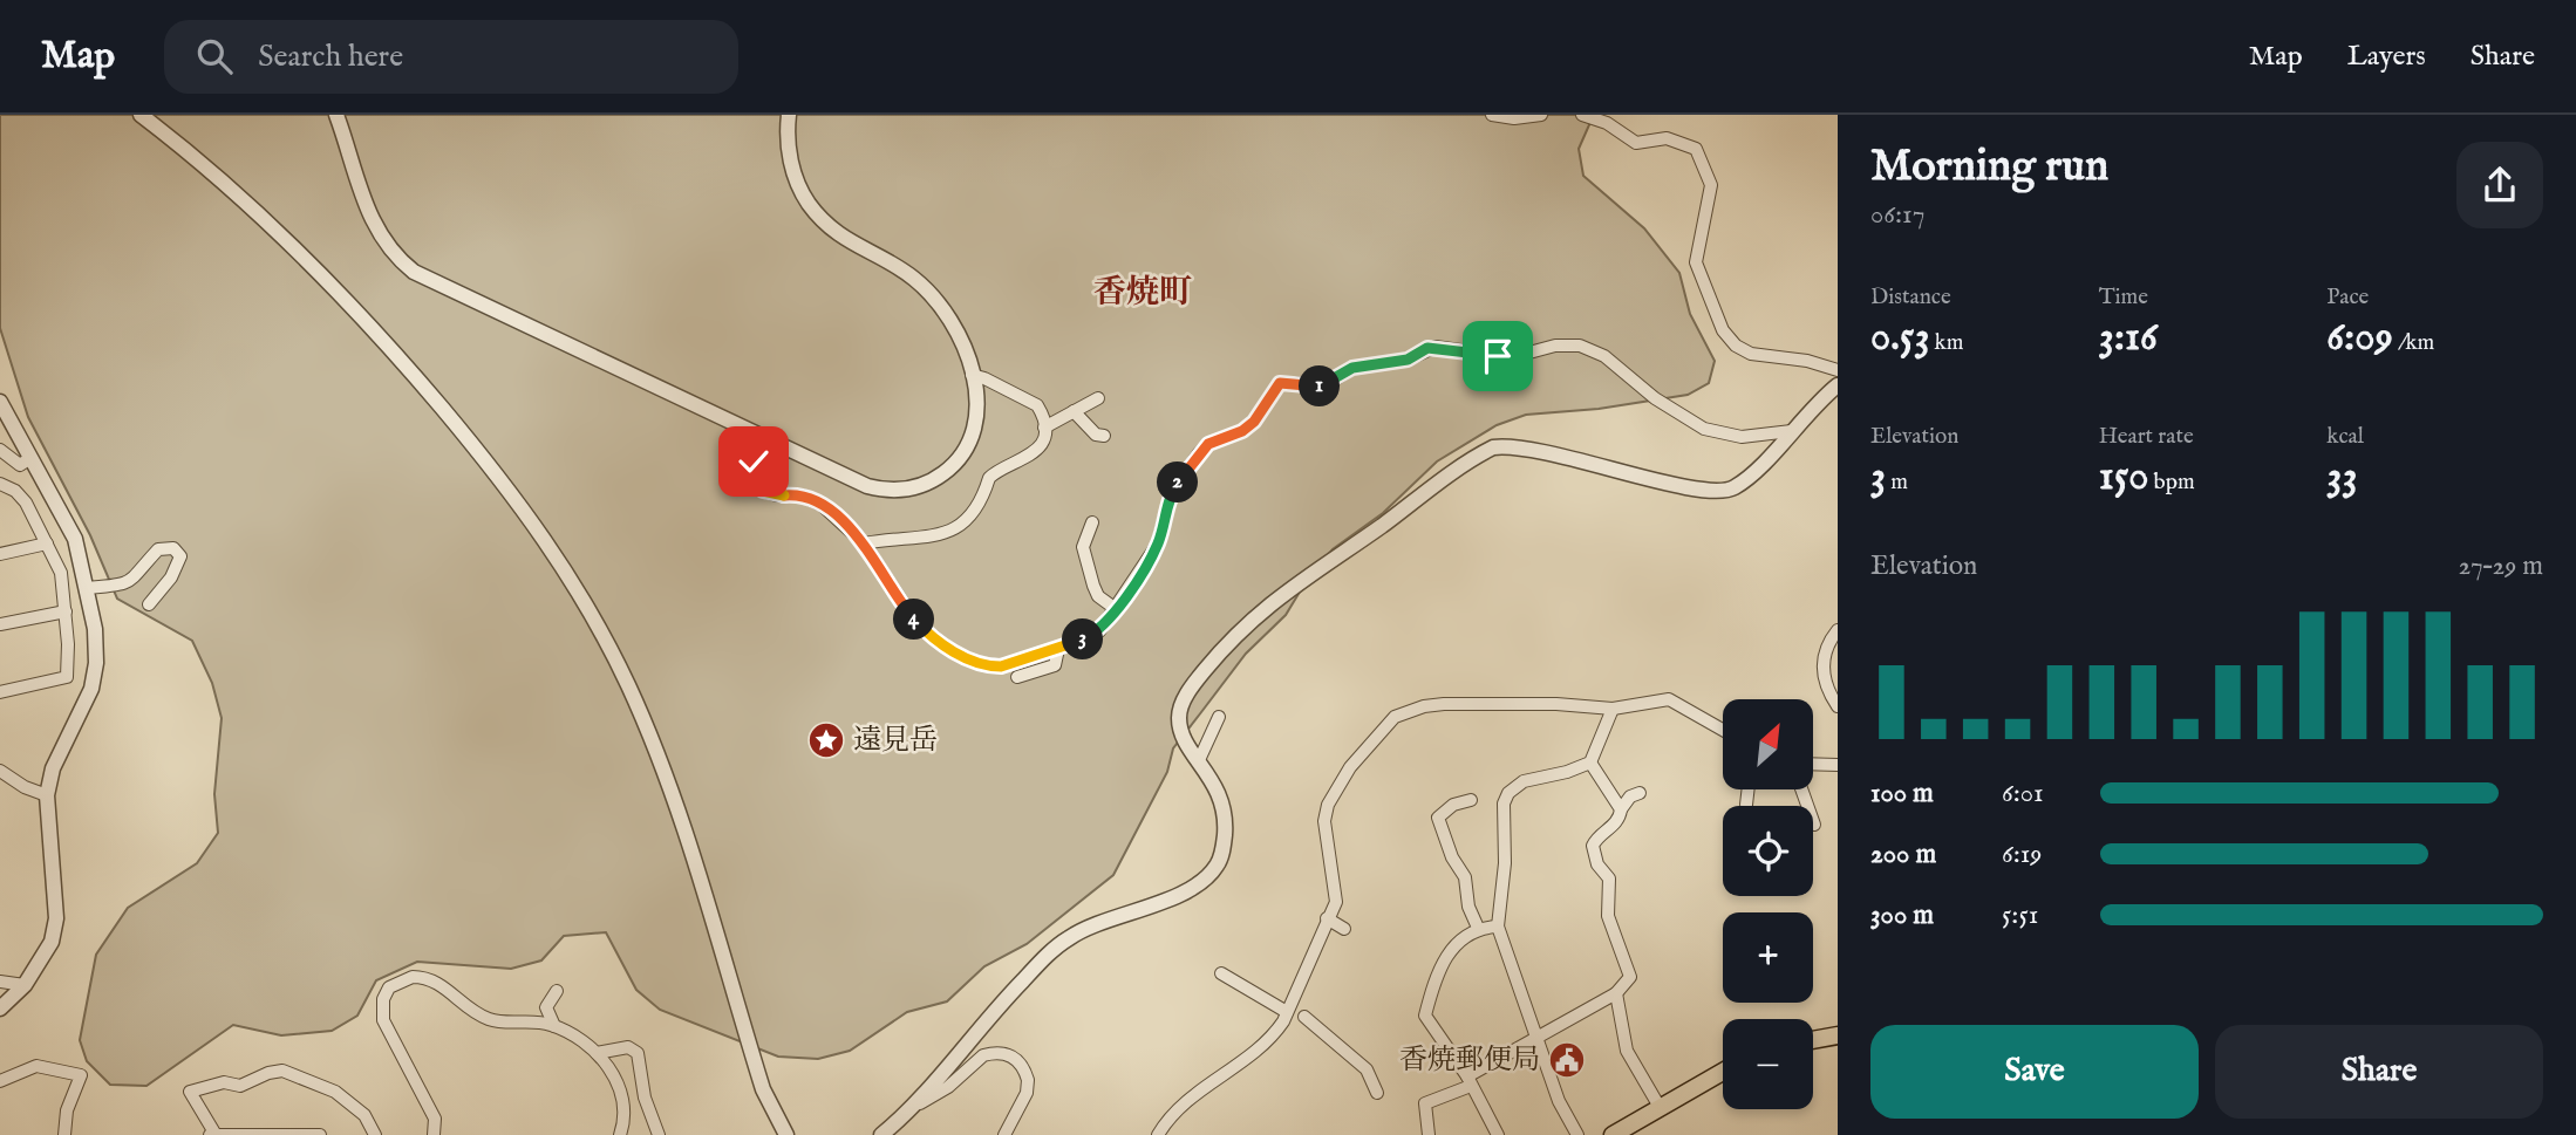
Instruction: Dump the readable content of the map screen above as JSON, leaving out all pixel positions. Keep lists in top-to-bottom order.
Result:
{
  "districts": ["香焼町"],
  "places": {
    "place": ["遠見岳"],
    "public building": ["香焼郵便局"]
  },
  "north": "top right",
  "page": {
    "header": "Map",
    "search": "Search here",
    "nav": ["Map", "Layers", "Share"],
    "heading": ["Morning run", "06:17"],
    "stats": [
      ["Distance", "0.53 km"],
      ["Time", "3:16"],
      ["Pace", "6:09 /km"],
      ["Elevation", "3 m"],
      ["Heart rate", "150 bpm"],
      ["kcal", "33"]
    ],
    "pins": [
      "1",
      "2",
      "4",
      "3"
    ],
    "chart": ["Elevation", "27–29 m"],
    "map_buttons": ["+", "−"],
    "list": [
      {
        "name": "100 m",
        "note": "6:01"
      },
      {
        "name": "200 m",
        "note": "6:19"
      },
      {
        "name": "300 m",
        "note": "5:51"
      }
    ],
    "buttons": ["Save", "Share"]
  }
}
